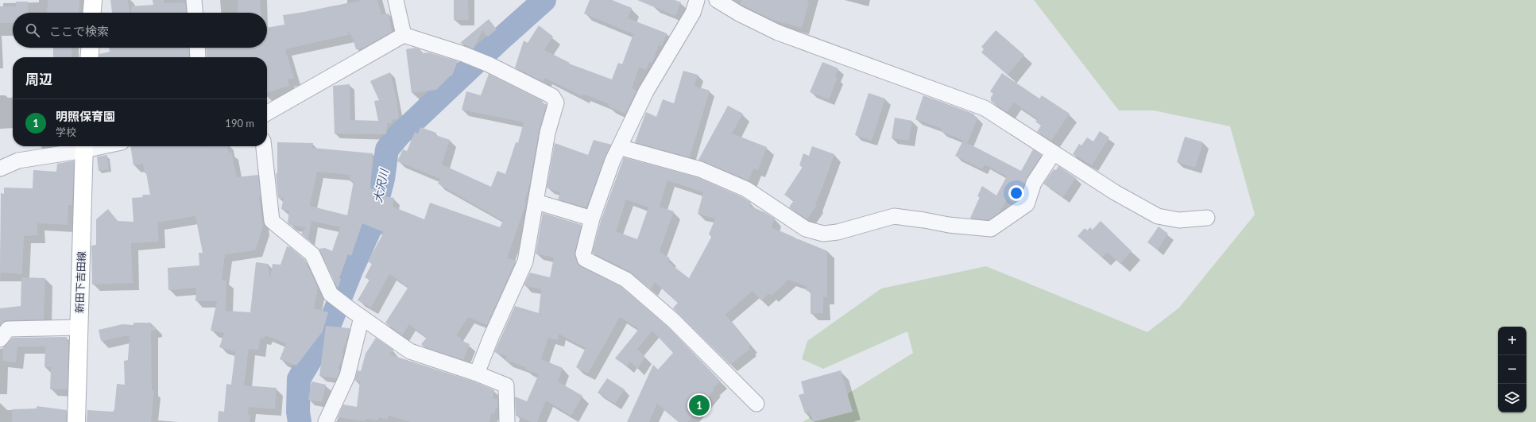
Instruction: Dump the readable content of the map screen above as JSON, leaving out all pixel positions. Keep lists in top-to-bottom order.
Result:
{
  "streets": {
    "main road": ["新田下吉田線"]
  },
  "water": ["大沢川"],
  "page": {
    "search": "ここで検索",
    "heading": "周辺",
    "list": [
      {
        "mark": "1",
        "name": "明照保育園",
        "note": "学校",
        "value": "190 m"
      }
    ],
    "map_buttons": ["+", "−"],
    "pins": "1"
  }
}
